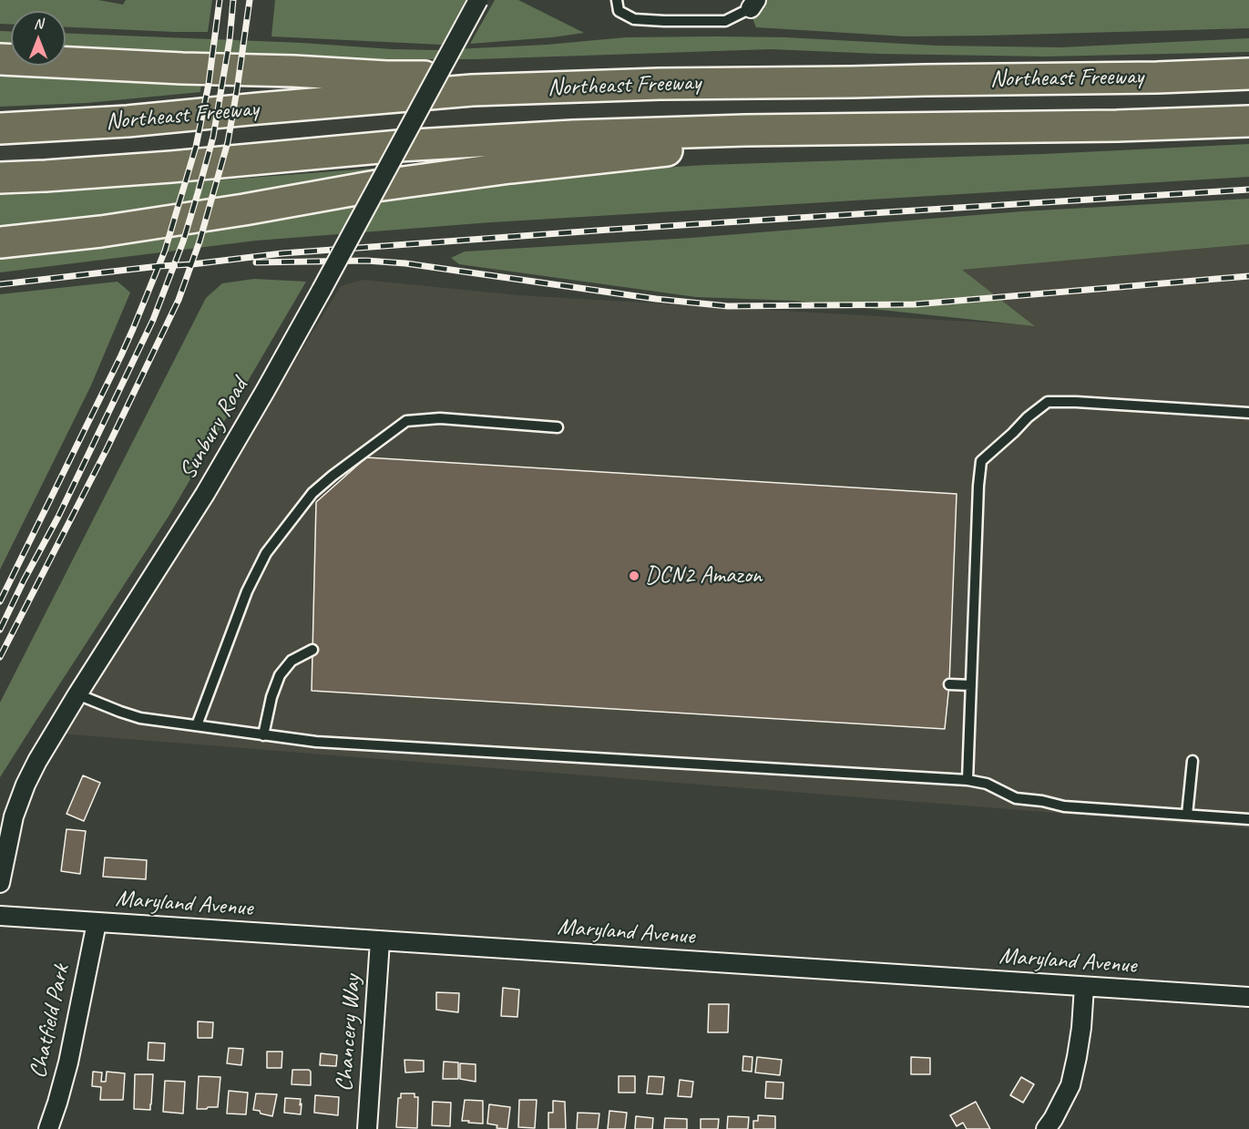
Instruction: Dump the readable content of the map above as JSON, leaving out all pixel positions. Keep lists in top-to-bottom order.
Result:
{
  "streets": {
    "highway": ["Northeast Freeway"],
    "street": [
      "Sunbury Road",
      "Maryland Avenue",
      "Chatfield Park",
      "Chancery Way"
    ]
  },
  "crossings": [
    ["Maryland Avenue", "Chatfield Park"],
    ["Maryland Avenue", "Chancery Way"]
  ],
  "places": ["DCN2 Amazon"],
  "north": "top"
}
